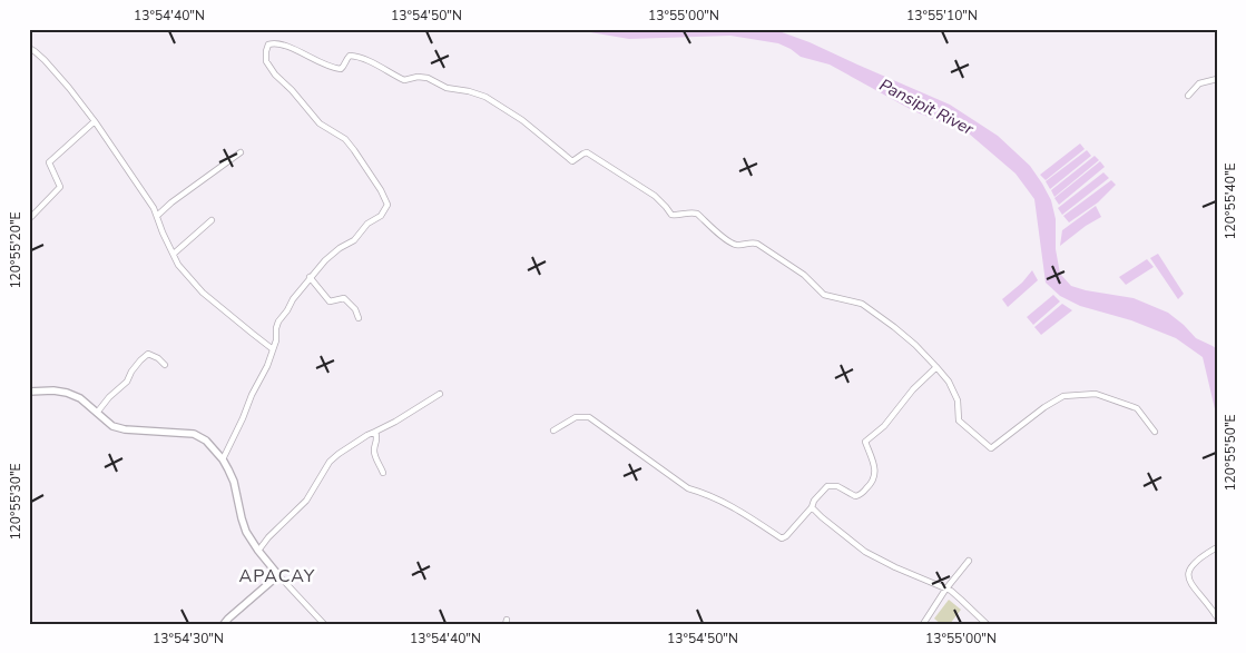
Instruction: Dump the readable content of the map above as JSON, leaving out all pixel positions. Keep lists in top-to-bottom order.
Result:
{
  "districts": ["APACAY"],
  "water": ["Pansipit River"],
  "coordinates": [
    "13°54'40\"N",
    "13°54'50\"N",
    "13°55'00\"N",
    "13°55'10\"N",
    "120°55'40\"E",
    "120°55'20\"E",
    "120°55'50\"E",
    "120°55'30\"E",
    "13°54'30\"N"
  ]
}
